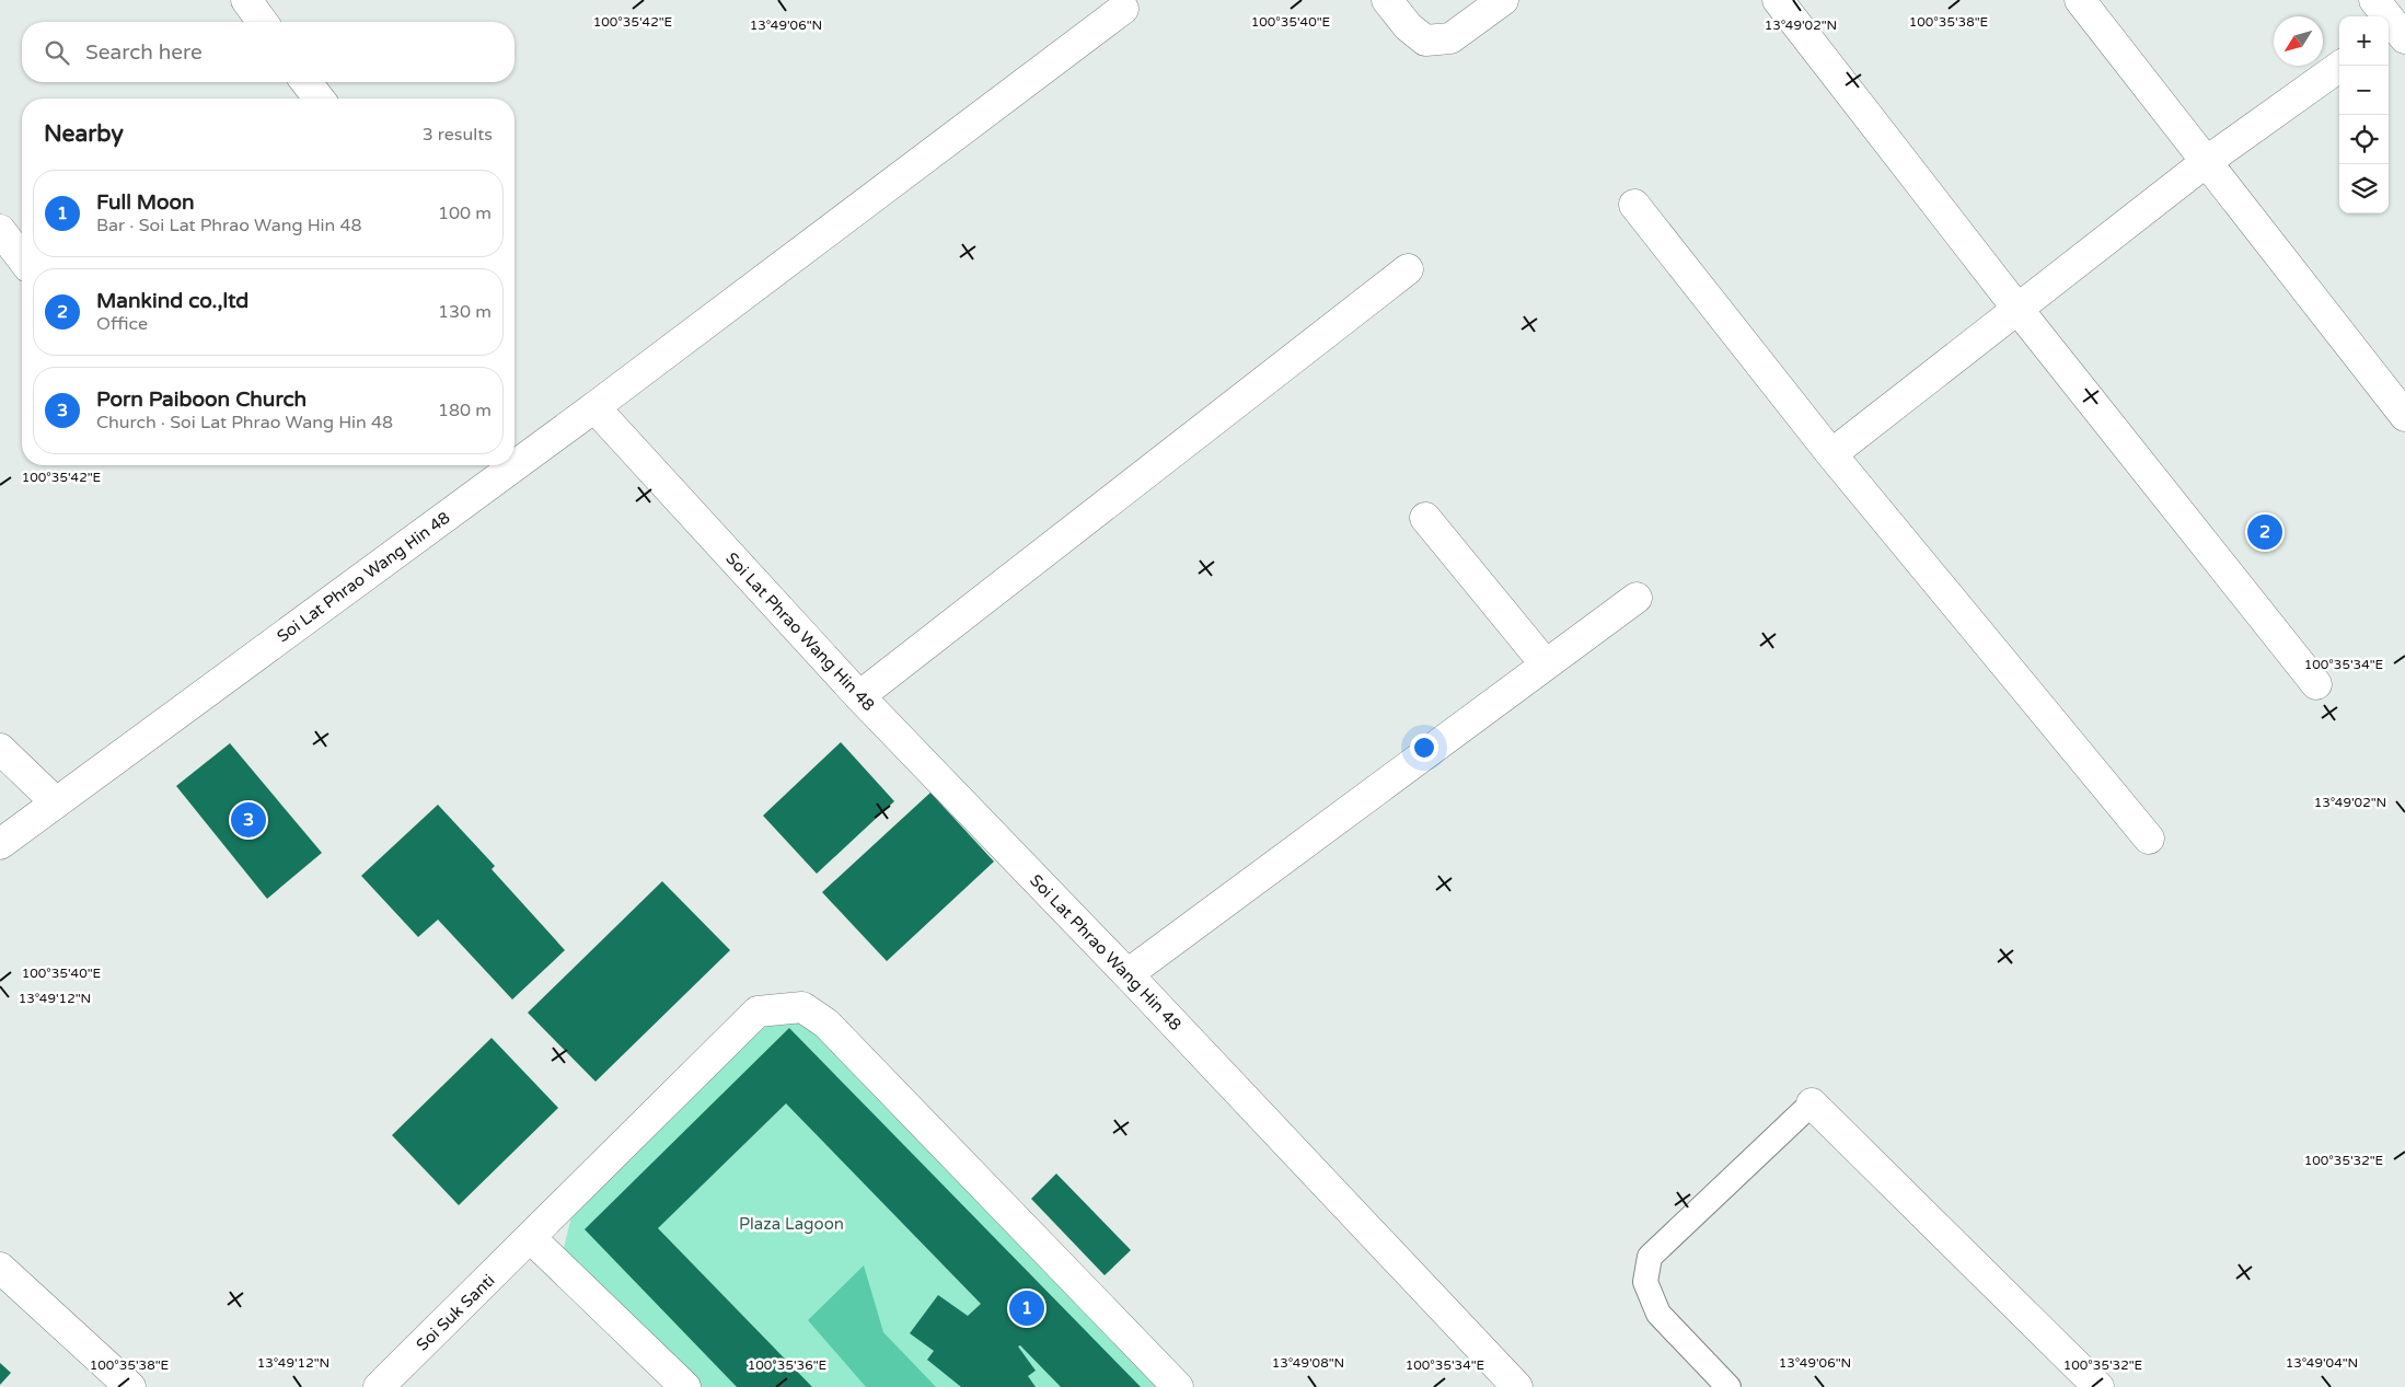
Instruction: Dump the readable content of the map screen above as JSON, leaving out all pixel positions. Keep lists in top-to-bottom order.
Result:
{
  "streets": {
    "street": ["Soi Lat Phrao Wang Hin 48", "Soi Suk Santi"]
  },
  "parks": ["Plaza Lagoon"],
  "north": "bottom left",
  "page": {
    "map_buttons": ["+", "−"],
    "search": "Search here",
    "heading": ["Nearby", "3 results"],
    "list": [
      {
        "mark": "1",
        "name": "Full Moon",
        "note": "Bar · Soi Lat Phrao Wang Hin 48",
        "value": "100 m"
      },
      {
        "mark": "2",
        "name": "Mankind co.,ltd",
        "note": "Office",
        "value": "130 m"
      },
      {
        "mark": "3",
        "name": "Porn Paiboon Church",
        "note": "Church · Soi Lat Phrao Wang Hin 48",
        "value": "180 m"
      }
    ],
    "pins": ["2", "3", "1"]
  },
  "coordinates": [
    "100°35'42\"E",
    "100°35'40\"E",
    "100°35'38\"E",
    "13°49'06\"N",
    "13°49'02\"N",
    "100°35'34\"E",
    "13°49'12\"N",
    "100°35'32\"E",
    "13°49'08\"N",
    "13°49'04\"N",
    "100°35'36\"E"
  ]
}
